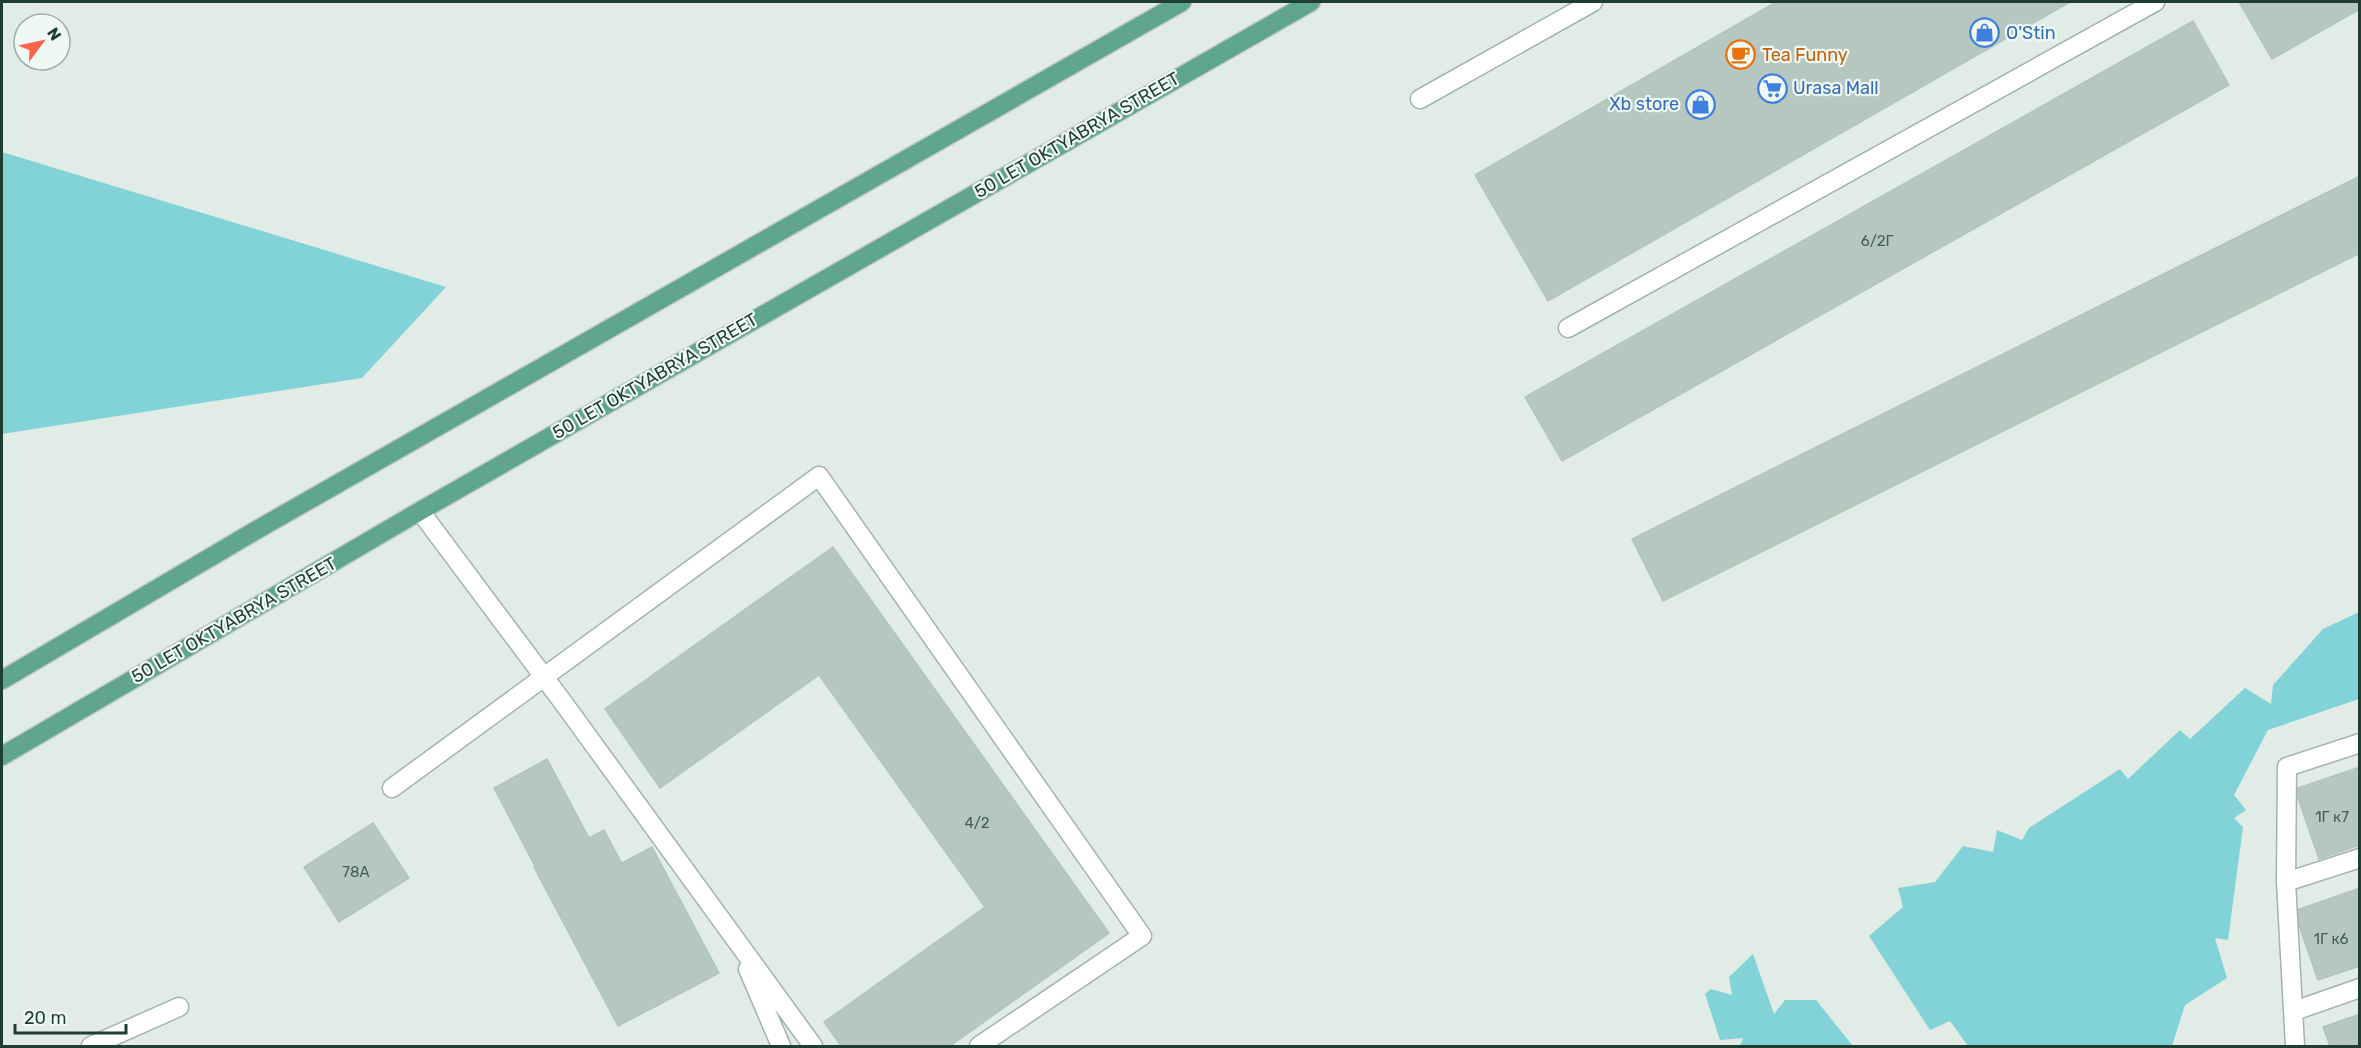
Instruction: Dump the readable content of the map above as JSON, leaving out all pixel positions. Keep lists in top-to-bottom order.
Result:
{
  "streets": {
    "main road": ["50 LET OKTYABRYA STREET"]
  },
  "places": {
    "shop": ["O'Stin", "Xb store"],
    "cafe": ["Tea Funny"],
    "supermarket": ["Urasa Mall"]
  },
  "house_numbers": [
    "6/2Г",
    "1Г к7",
    "4/2",
    "78А",
    "1Г к6"
  ],
  "scale_bar": "20 m",
  "north": "top right"
}
